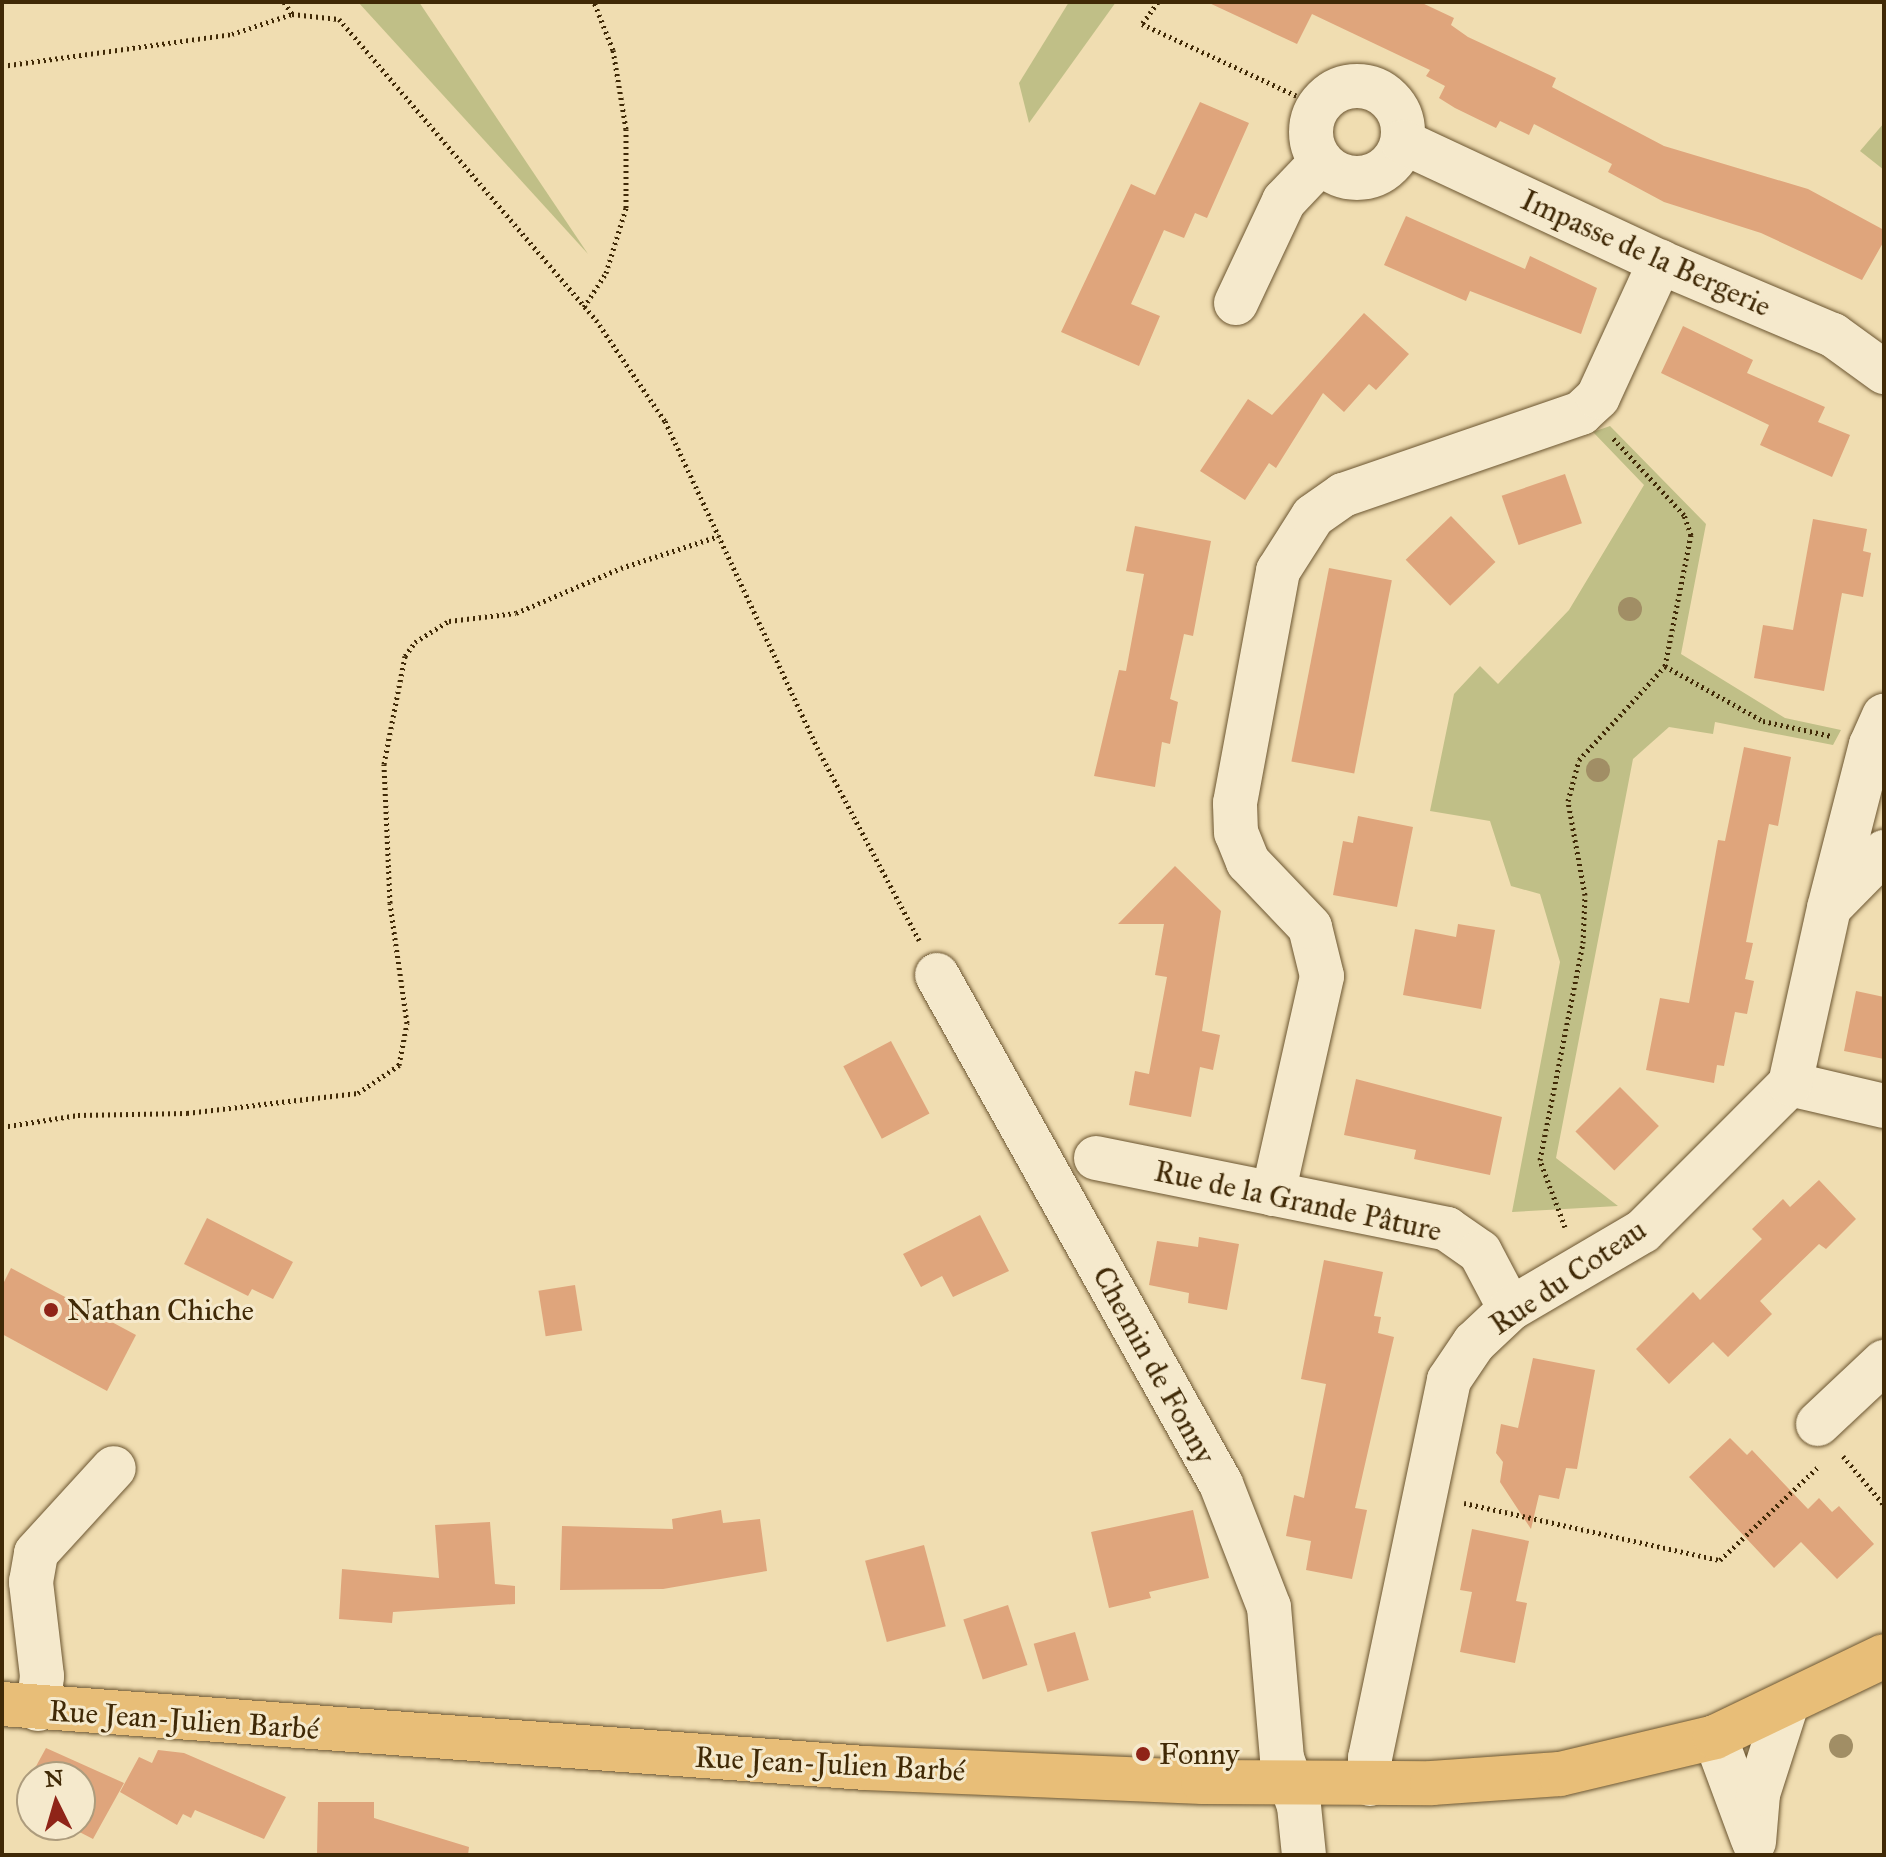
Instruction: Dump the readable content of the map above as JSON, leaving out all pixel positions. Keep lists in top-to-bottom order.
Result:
{
  "streets": {
    "main road": ["Rue Jean-Julien Barbé"],
    "street": [
      "Impasse de la Bergerie",
      "Rue de la Grande Pâture",
      "Rue du Coteau",
      "Chemin de Fonny"
    ]
  },
  "crossings": [
    ["Rue de la Grande Pâture", "Rue du Coteau"],
    ["Rue du Coteau", "Rue Jean-Julien Barbé"],
    ["Chemin de Fonny", "Rue Jean-Julien Barbé"]
  ],
  "places": ["Nathan Chiche", "Fonny"],
  "north": "top"
}
